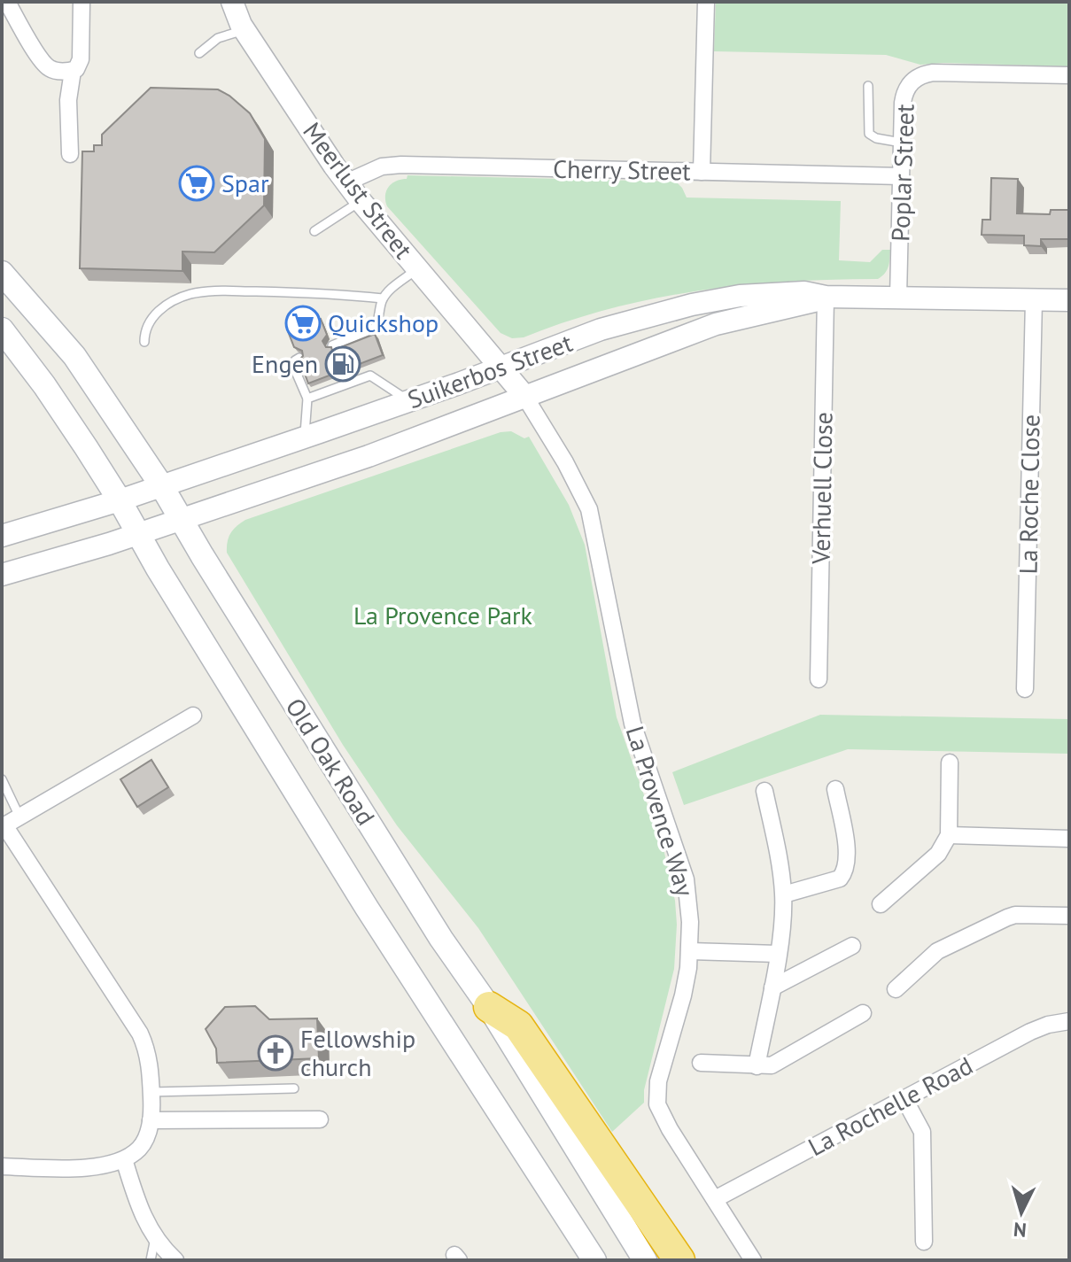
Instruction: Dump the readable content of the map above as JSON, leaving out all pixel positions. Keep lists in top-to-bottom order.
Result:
{
  "streets": {
    "main road": ["Old Oak Road"],
    "street": [
      "Cherry Street",
      "Poplar Street",
      "Meerlust Street",
      "Suikerbos Street",
      "Verhuell Close",
      "La Roche Close",
      "La Provence Way",
      "La Rochelle Road"
    ]
  },
  "crossings": [
    ["Cherry Street", "Poplar Street"],
    ["Cherry Street", "Meerlust Street"],
    ["Poplar Street", "Suikerbos Street"],
    ["Meerlust Street", "Suikerbos Street"],
    ["Meerlust Street", "La Provence Way"],
    ["Suikerbos Street", "Verhuell Close"],
    ["Suikerbos Street", "La Roche Close"],
    ["Suikerbos Street", "Old Oak Road"],
    ["Suikerbos Street", "La Provence Way"],
    ["La Provence Way", "La Rochelle Road"]
  ],
  "parks": ["La Provence Park"],
  "places": {
    "supermarket": ["Spar", "Quickshop"],
    "fuel station": ["Engen"],
    "church": ["Fellowship church"]
  },
  "north": "bottom"
}
